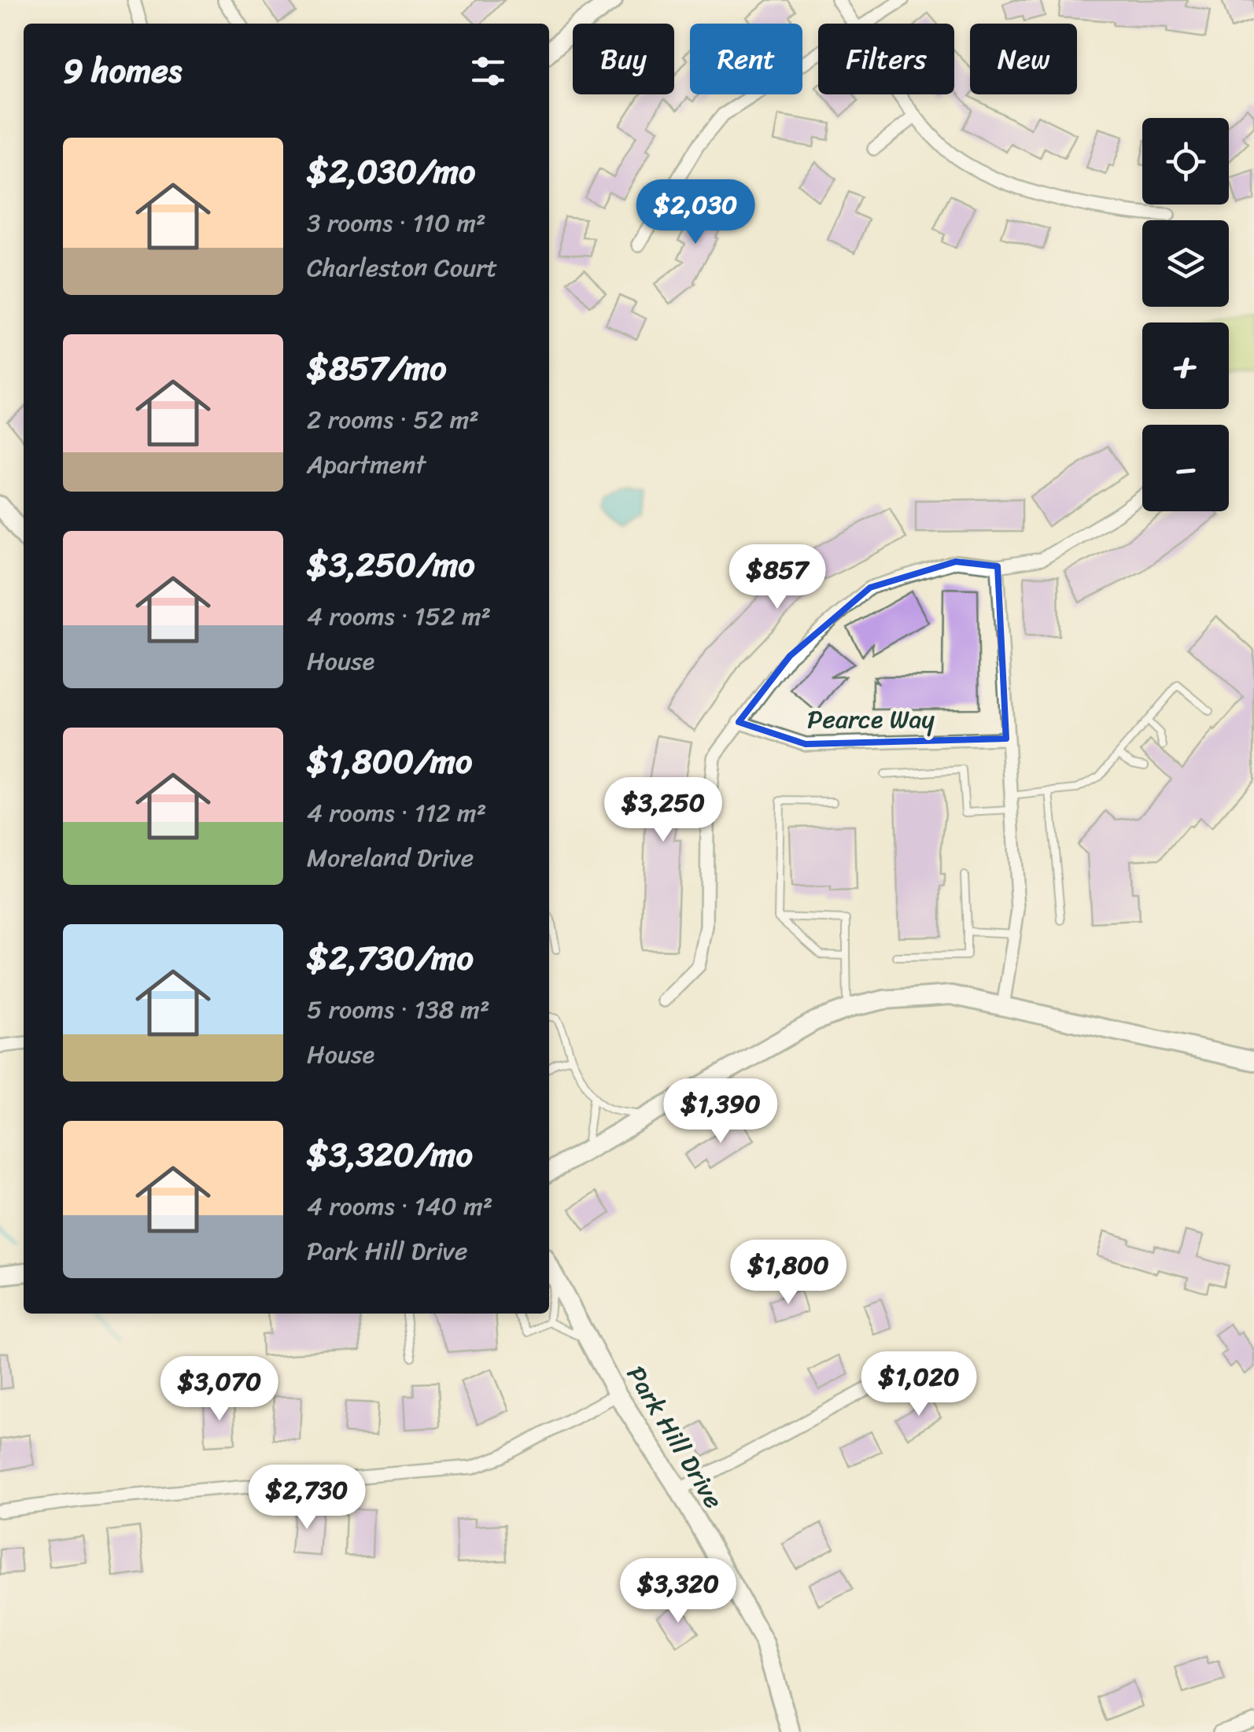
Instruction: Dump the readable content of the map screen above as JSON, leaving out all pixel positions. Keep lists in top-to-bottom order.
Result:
{
  "streets": {
    "main road": ["Park Hill Drive"],
    "street": ["Pearce Way"]
  },
  "page": {
    "chip": [
      "Buy",
      "Rent",
      "Filters",
      "New"
    ],
    "heading": "9 homes",
    "map_buttons": ["+", "−"],
    "list": [
      {
        "name": "$2,030/mo",
        "note": "3 rooms · 110 m² · Charleston Court"
      },
      {
        "name": "$857/mo",
        "note": "2 rooms · 52 m² · Apartment"
      },
      {
        "name": "$3,250/mo",
        "note": "4 rooms · 152 m² · House"
      },
      {
        "name": "$1,800/mo",
        "note": "4 rooms · 112 m² · Moreland Drive"
      },
      {
        "name": "$2,730/mo",
        "note": "5 rooms · 138 m² · House"
      },
      {
        "name": "$3,320/mo",
        "note": "4 rooms · 140 m² · Park Hill Drive"
      }
    ],
    "price": [
      "$2,030",
      "$857",
      "$3,250",
      "$1,390",
      "$1,800",
      "$1,020",
      "$3,070",
      "$2,730",
      "$3,320"
    ]
  }
}
